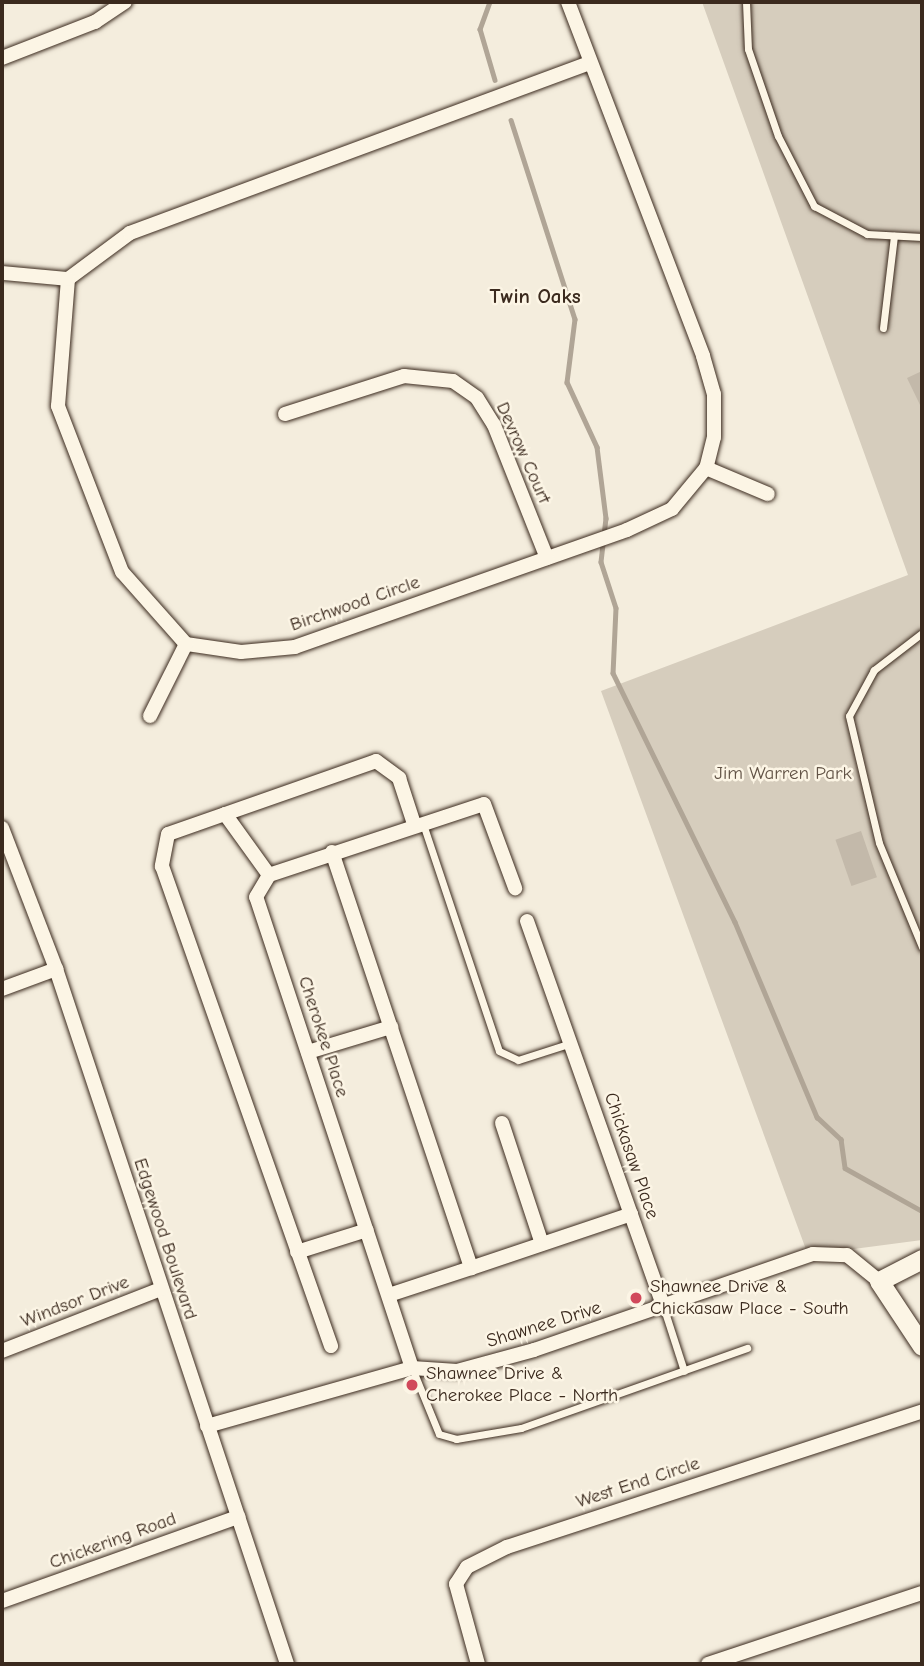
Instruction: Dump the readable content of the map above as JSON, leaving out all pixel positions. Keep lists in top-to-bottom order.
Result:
{
  "streets": {
    "street": [
      "Devrow Court",
      "Birchwood Circle",
      "Cherokee Place",
      "Chickasaw Place",
      "Edgewood Boulevard",
      "Windsor Drive",
      "Shawnee Drive",
      "West End Circle",
      "Chickering Road"
    ]
  },
  "crossings": [
    ["Devrow Court", "Birchwood Circle"],
    ["Cherokee Place", "Shawnee Drive"],
    ["Chickasaw Place", "Shawnee Drive"],
    ["Edgewood Boulevard", "Windsor Drive"],
    ["Edgewood Boulevard", "Shawnee Drive"],
    ["Edgewood Boulevard", "Chickering Road"]
  ],
  "districts": ["Twin Oaks"],
  "parks": ["Jim Warren Park"],
  "places": ["Shawnee Drive & Chickasaw Place - South", "Shawnee Drive & Cherokee Place - North"]
}
